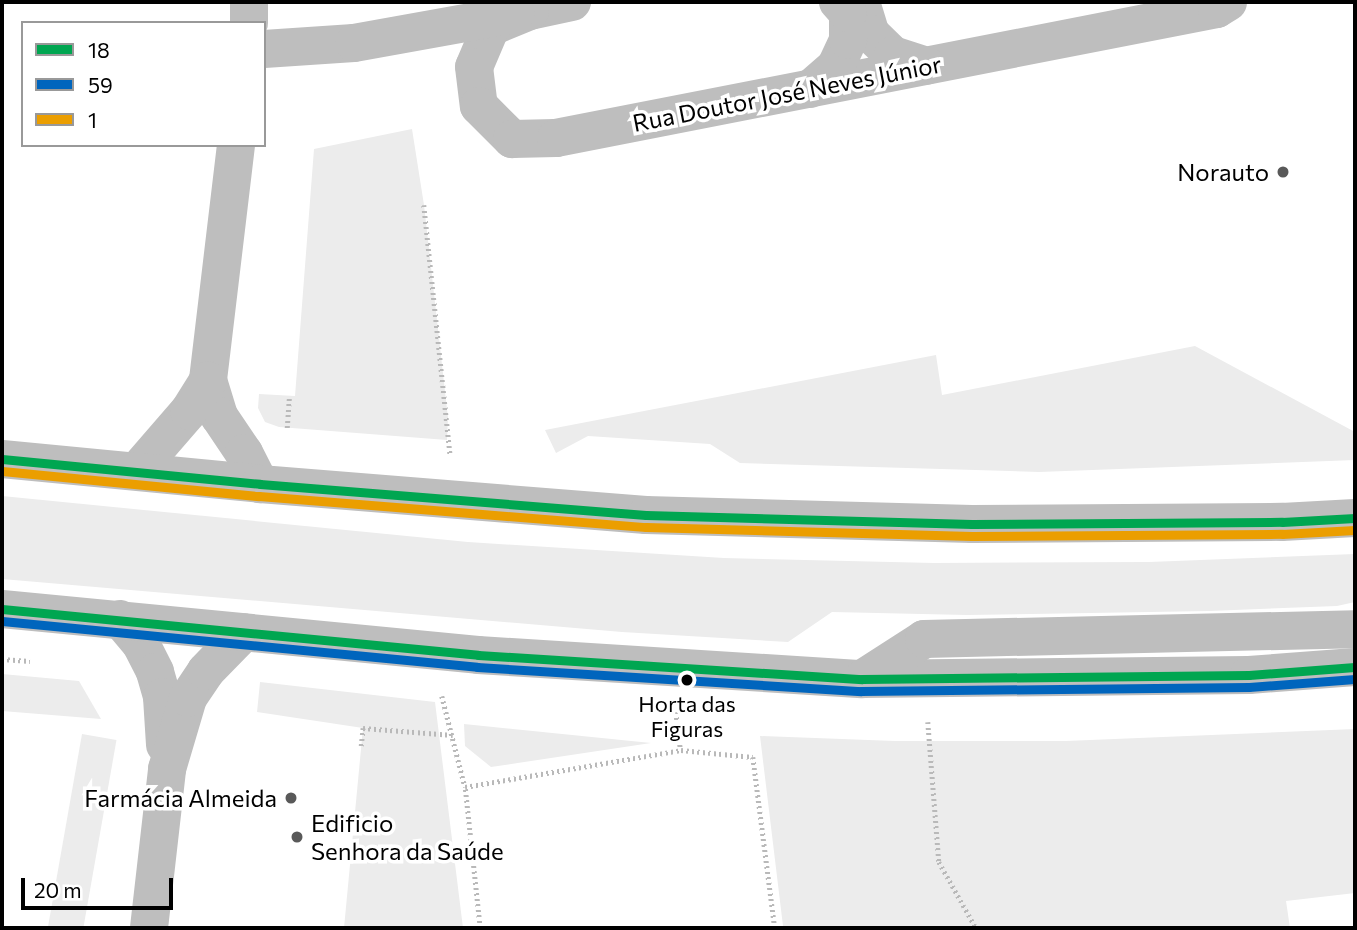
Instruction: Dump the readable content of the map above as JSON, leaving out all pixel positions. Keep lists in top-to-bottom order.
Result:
{
  "streets": {
    "main road": ["Rua Doutor José Neves Júnior"]
  },
  "places": [
    "Norauto",
    "Horta das Figuras",
    "Farmácia Almeida",
    "Edificio Senhora da Saúde"
  ],
  "lines": ["transit line 18", "transit line 1", "transit line 59"],
  "legend": ["18", "59", "1"],
  "scale_bar": "20 m"
}
